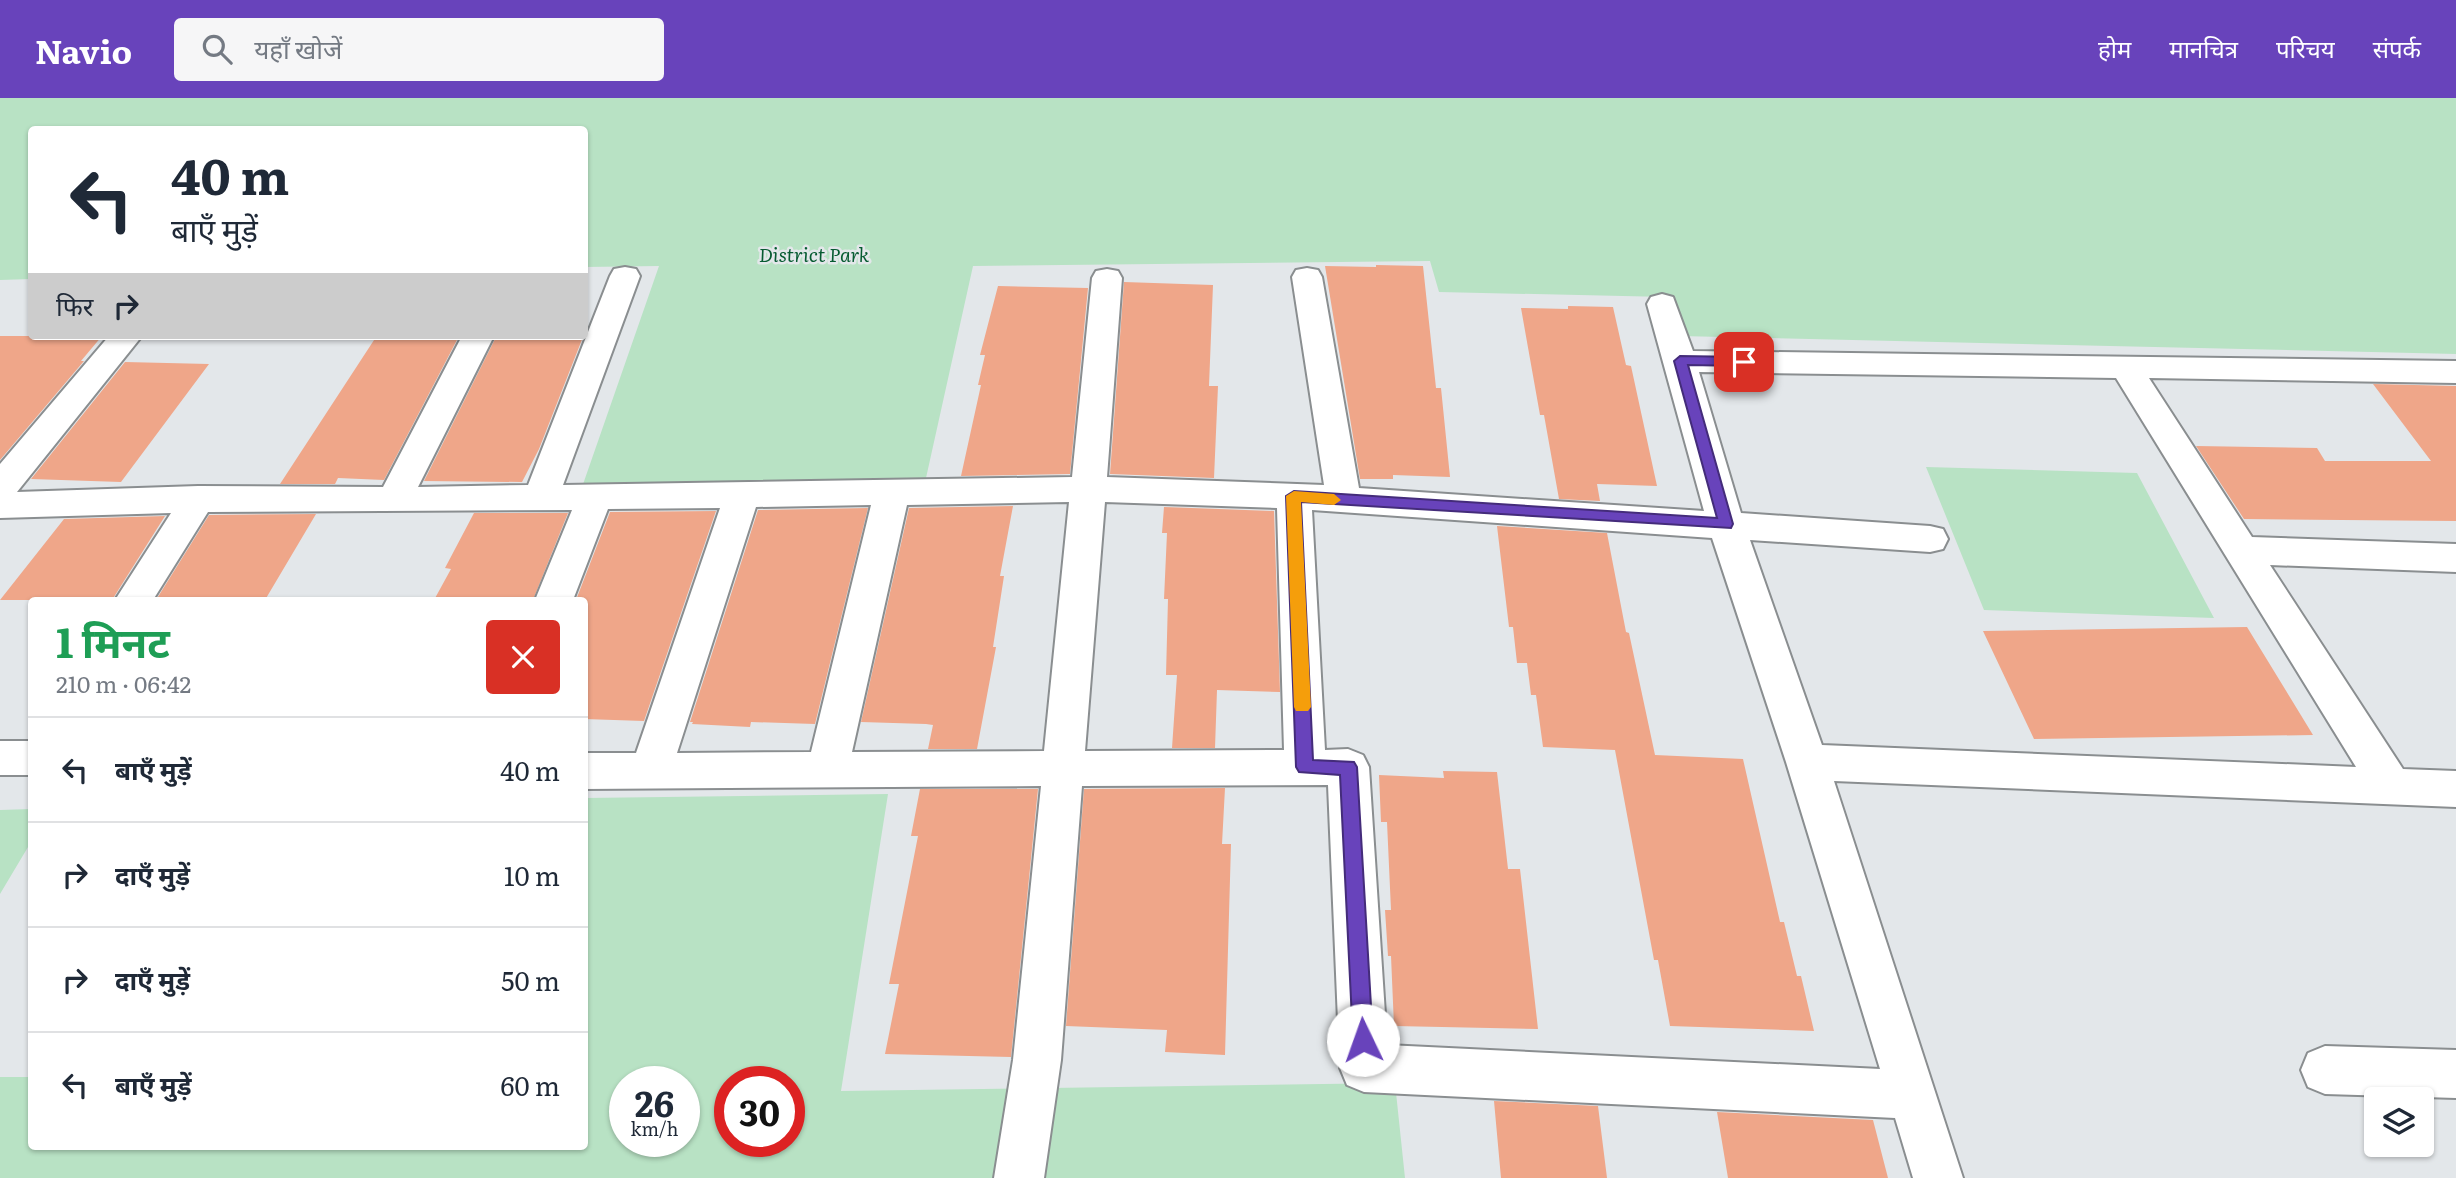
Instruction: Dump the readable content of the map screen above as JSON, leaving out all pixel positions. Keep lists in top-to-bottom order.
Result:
{
  "parks": ["District Park"],
  "page": {
    "header": "Navio",
    "search": "यहाँ खोजें",
    "nav": [
      "होम",
      "मानचित्र",
      "परिचय",
      "संपर्क"
    ],
    "turn": ["40 m", "बाएँ मुड़ें"],
    "then": "फिर",
    "heading": ["1 मिनट", "210 m · 06:42"],
    "list": [
      {
        "name": "बाएँ मुड़ें",
        "value": "40 m"
      },
      {
        "name": "दाएँ मुड़ें",
        "value": "10 m"
      },
      {
        "name": "दाएँ मुड़ें",
        "value": "50 m"
      },
      {
        "name": "बाएँ मुड़ें",
        "value": "60 m"
      }
    ],
    "speed": "26 km/h",
    "limit": "30"
  }
}
